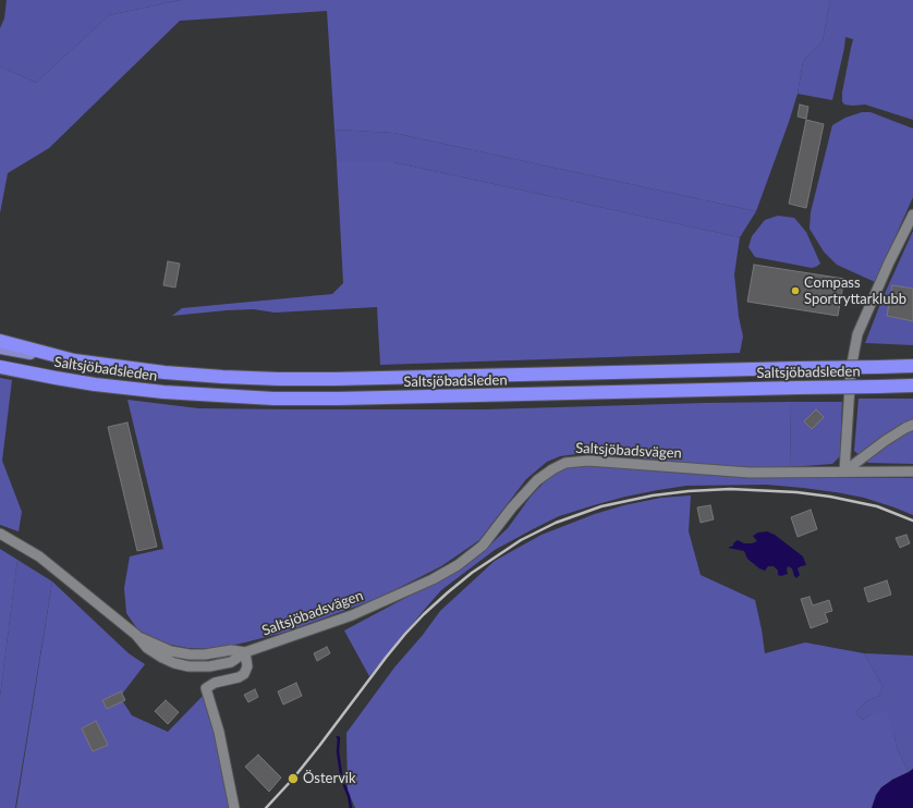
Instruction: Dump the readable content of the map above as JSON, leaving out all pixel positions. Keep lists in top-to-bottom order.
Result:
{
  "streets": {
    "highway": ["Saltsjöbadsleden"],
    "street": ["Saltsjöbadsvägen"]
  },
  "places": ["Compass Sportryttarklubb", "Östervik"]
}
